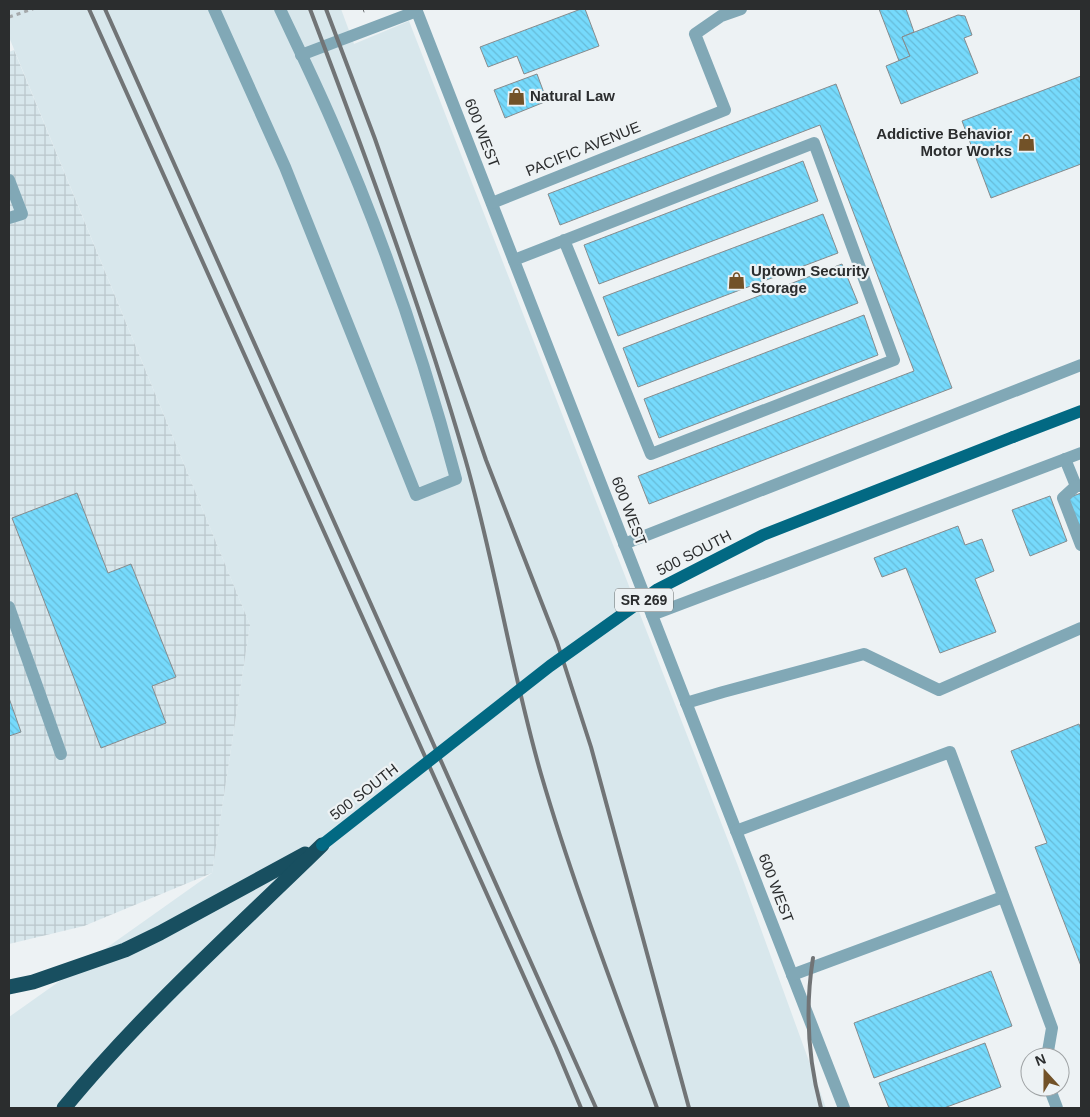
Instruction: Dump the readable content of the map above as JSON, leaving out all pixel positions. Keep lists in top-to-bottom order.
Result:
{
  "streets": {
    "main road": ["500 SOUTH", "SR 269"],
    "street": ["600 WEST", "PACIFIC AVENUE"]
  },
  "crossings": [
    ["600 WEST", "PACIFIC AVENUE"],
    ["600 WEST", "500 SOUTH"]
  ],
  "places": {
    "shop": ["Natural Law", "Addictive Behavior Motor Works", "Uptown Security Storage"]
  },
  "north": "top"
}
